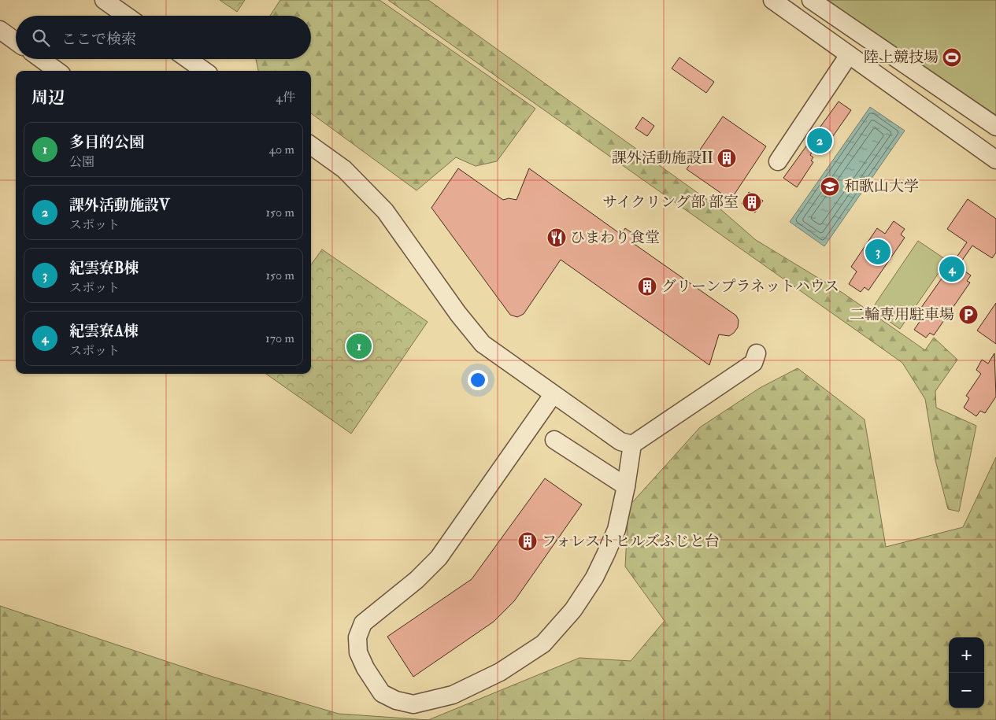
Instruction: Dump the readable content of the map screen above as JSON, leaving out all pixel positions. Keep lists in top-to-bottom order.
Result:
{
  "places": {
    "sports": ["陸上競技場"],
    "building": [
      "課外活動施設II",
      "サイクリング部 部室",
      "グリーンプラネットハウス",
      "フォレストヒルズふじと台"
    ],
    "school or university": ["和歌山大学"],
    "restaurant": ["ひまわり食堂"],
    "parking": ["二輪専用駐車場"]
  },
  "page": {
    "search": "ここで検索",
    "heading": ["周辺", "4件"],
    "list": [
      {
        "mark": "1",
        "name": "多目的公園",
        "note": "公園",
        "value": "40 m"
      },
      {
        "mark": "2",
        "name": "課外活動施設V",
        "note": "スポット",
        "value": "150 m"
      },
      {
        "mark": "3",
        "name": "紀雲寮B棟",
        "note": "スポット",
        "value": "150 m"
      },
      {
        "mark": "4",
        "name": "紀雲寮A棟",
        "note": "スポット",
        "value": "170 m"
      }
    ],
    "pins": [
      "2",
      "3",
      "4",
      "1"
    ],
    "map_buttons": ["+", "−"]
  }
}
